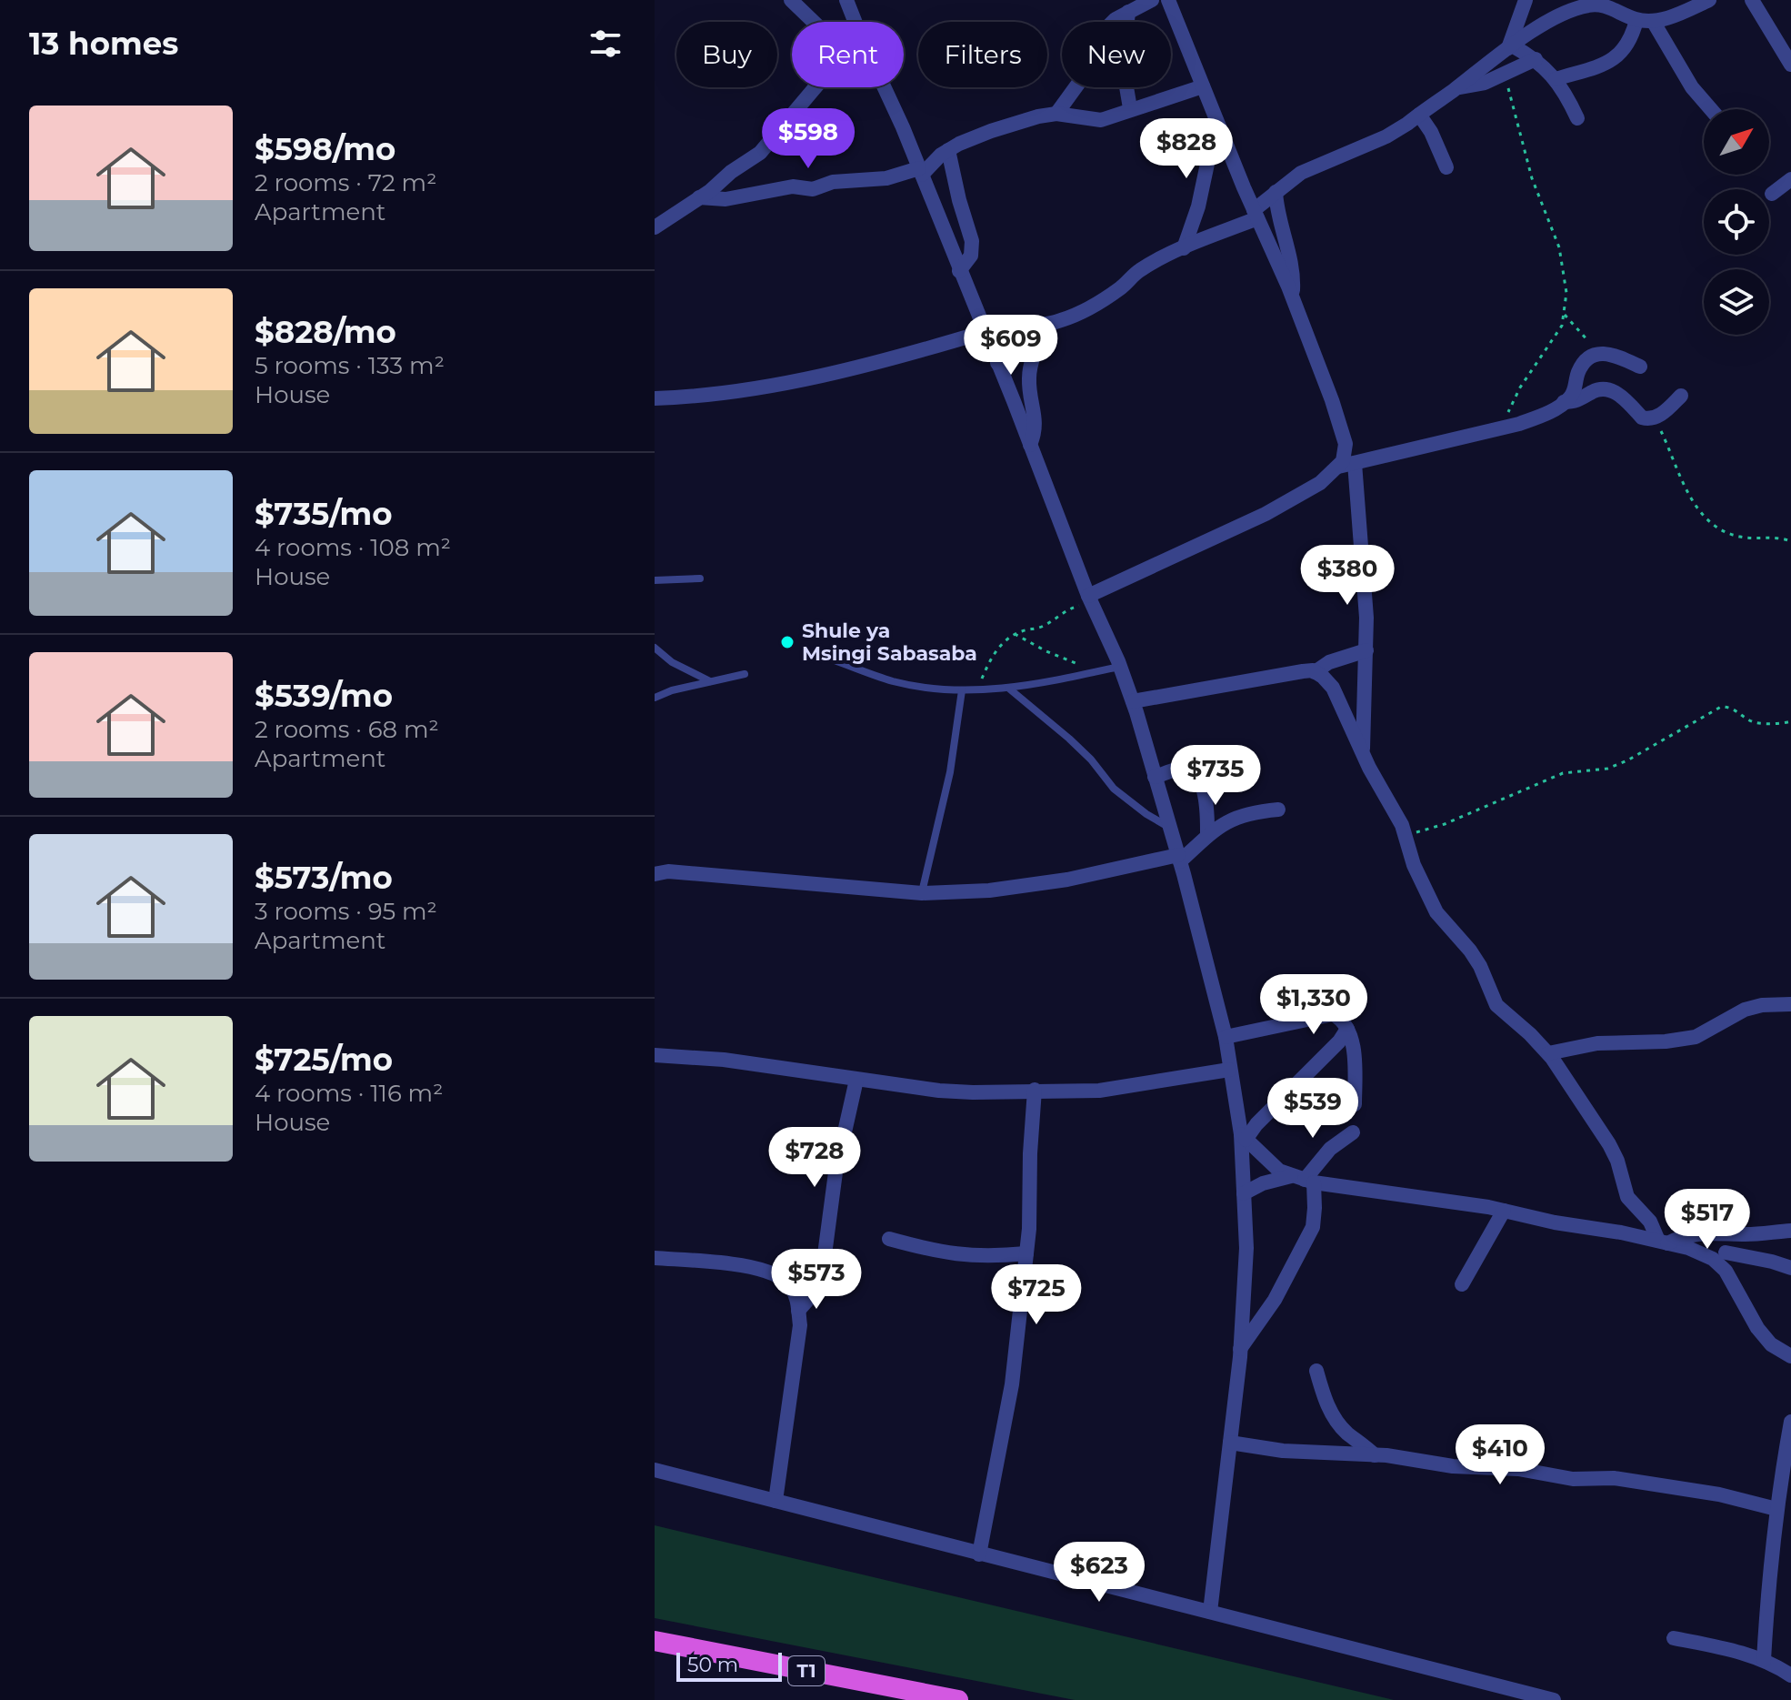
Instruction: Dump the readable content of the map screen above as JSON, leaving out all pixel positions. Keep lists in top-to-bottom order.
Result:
{
  "streets": {
    "highway": ["T1"]
  },
  "places": ["Shule ya Msingi Sabasaba"],
  "scale_bar": "50 m",
  "north": "top right",
  "page": {
    "heading": "13 homes",
    "chip": [
      "Buy",
      "Rent",
      "Filters",
      "New"
    ],
    "list": [
      {
        "name": "$598/mo",
        "note": "2 rooms · 72 m² · Apartment"
      },
      {
        "name": "$828/mo",
        "note": "5 rooms · 133 m² · House"
      },
      {
        "name": "$735/mo",
        "note": "4 rooms · 108 m² · House"
      },
      {
        "name": "$539/mo",
        "note": "2 rooms · 68 m² · Apartment"
      },
      {
        "name": "$573/mo",
        "note": "3 rooms · 95 m² · Apartment"
      },
      {
        "name": "$725/mo",
        "note": "4 rooms · 116 m² · House"
      }
    ],
    "price": [
      "$598",
      "$828",
      "$609",
      "$380",
      "$735",
      "$1,330",
      "$539",
      "$728",
      "$517",
      "$573",
      "$725",
      "$410",
      "$623"
    ],
    "scale": "50 m"
  }
}
